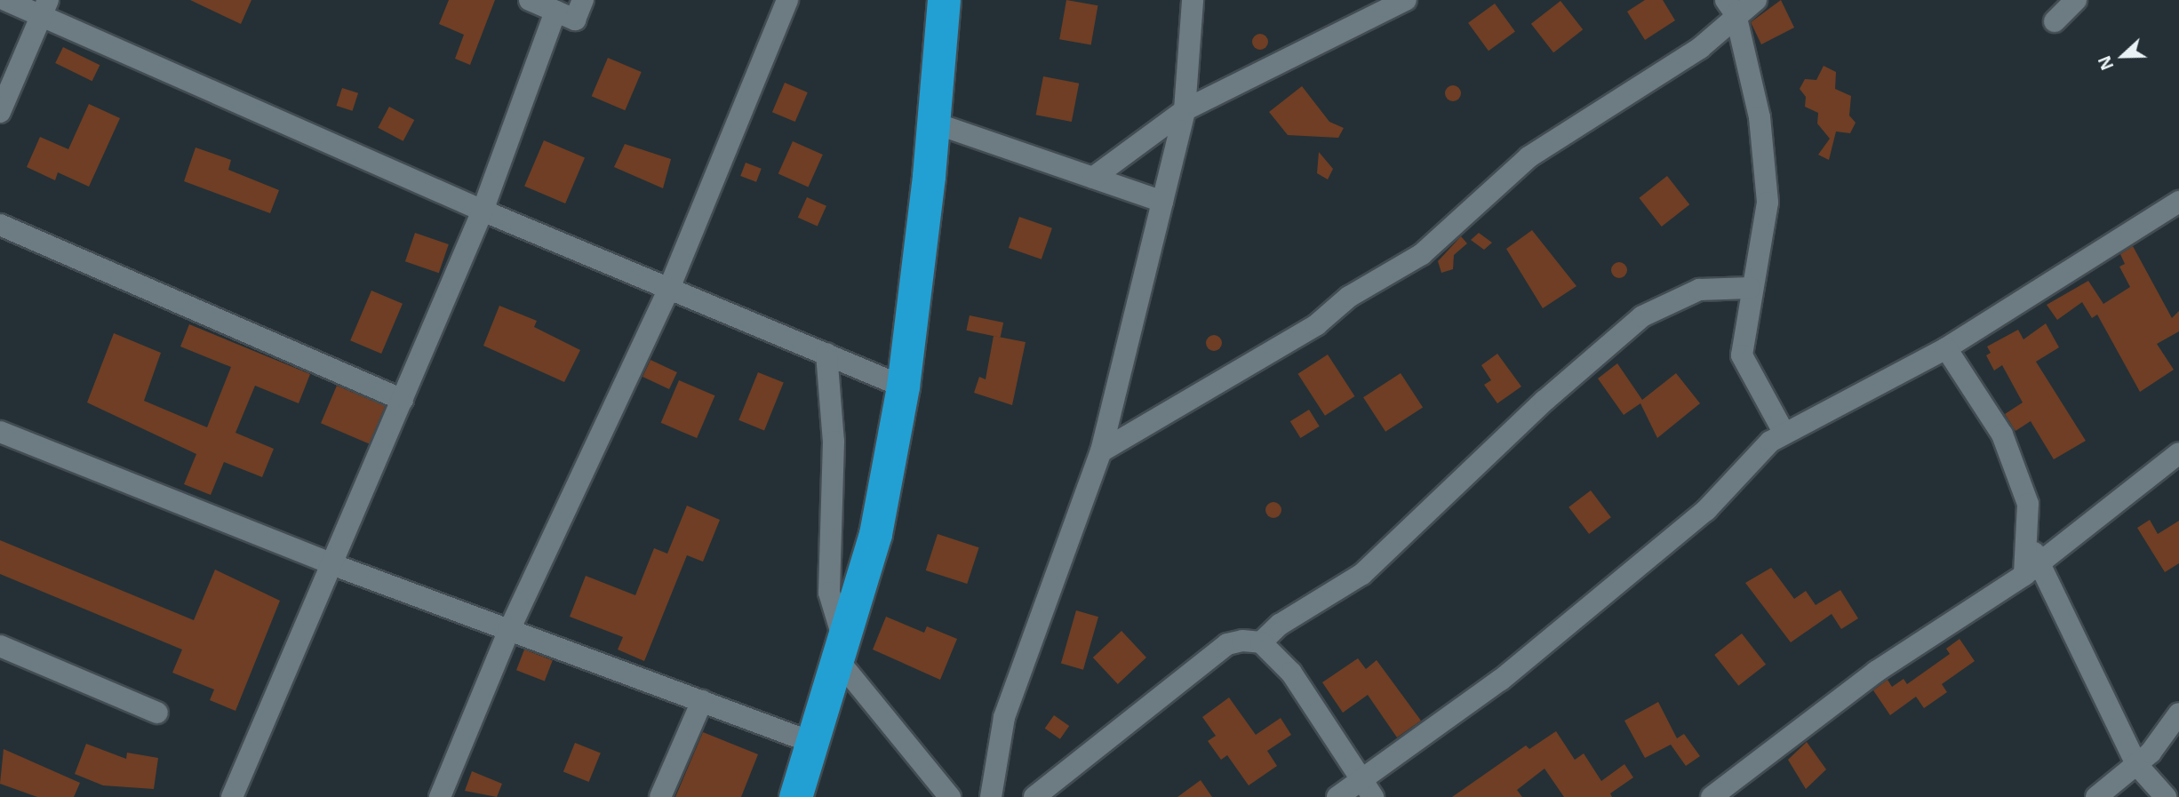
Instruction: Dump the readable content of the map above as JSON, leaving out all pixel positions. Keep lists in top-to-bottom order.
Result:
{
  "north": "left"
}
